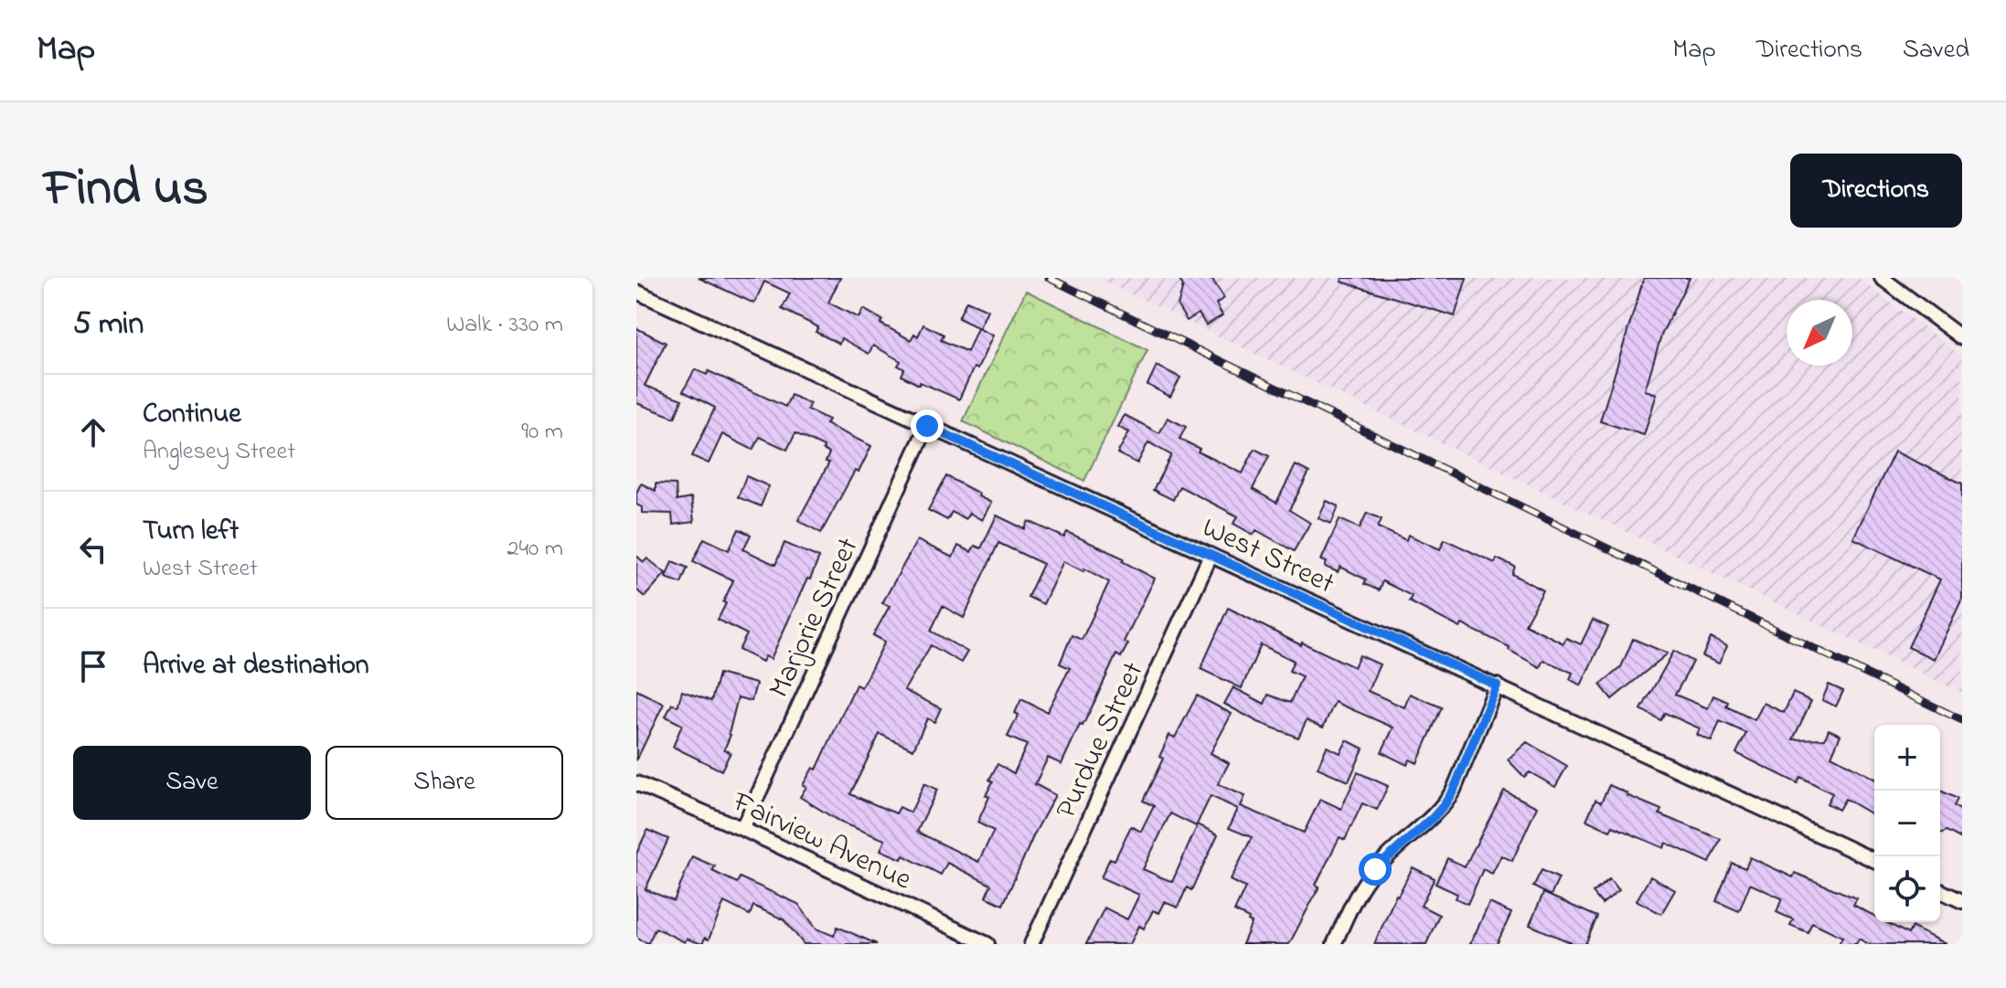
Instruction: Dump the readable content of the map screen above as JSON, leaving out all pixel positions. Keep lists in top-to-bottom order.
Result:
{
  "streets": {
    "street": [
      "West Street",
      "Marjorie Street",
      "Purdue Street",
      "Fairview Avenue"
    ]
  },
  "crossings": [
    ["West Street", "Marjorie Street"],
    ["West Street", "Purdue Street"],
    ["Marjorie Street", "Fairview Avenue"]
  ],
  "north": "bottom left",
  "page": {
    "header": "Map",
    "nav": ["Map", "Directions", "Saved"],
    "title": "Find us",
    "buttons": [
      "Directions",
      ["Save", "Share"]
    ],
    "heading": ["5 min", "Walk · 330 m"],
    "list": [
      ["Continue", "Anglesey Street", "90 m"],
      ["Turn left", "West Street", "240 m"],
      "Arrive at destination"
    ],
    "map_buttons": ["+", "−"]
  }
}
